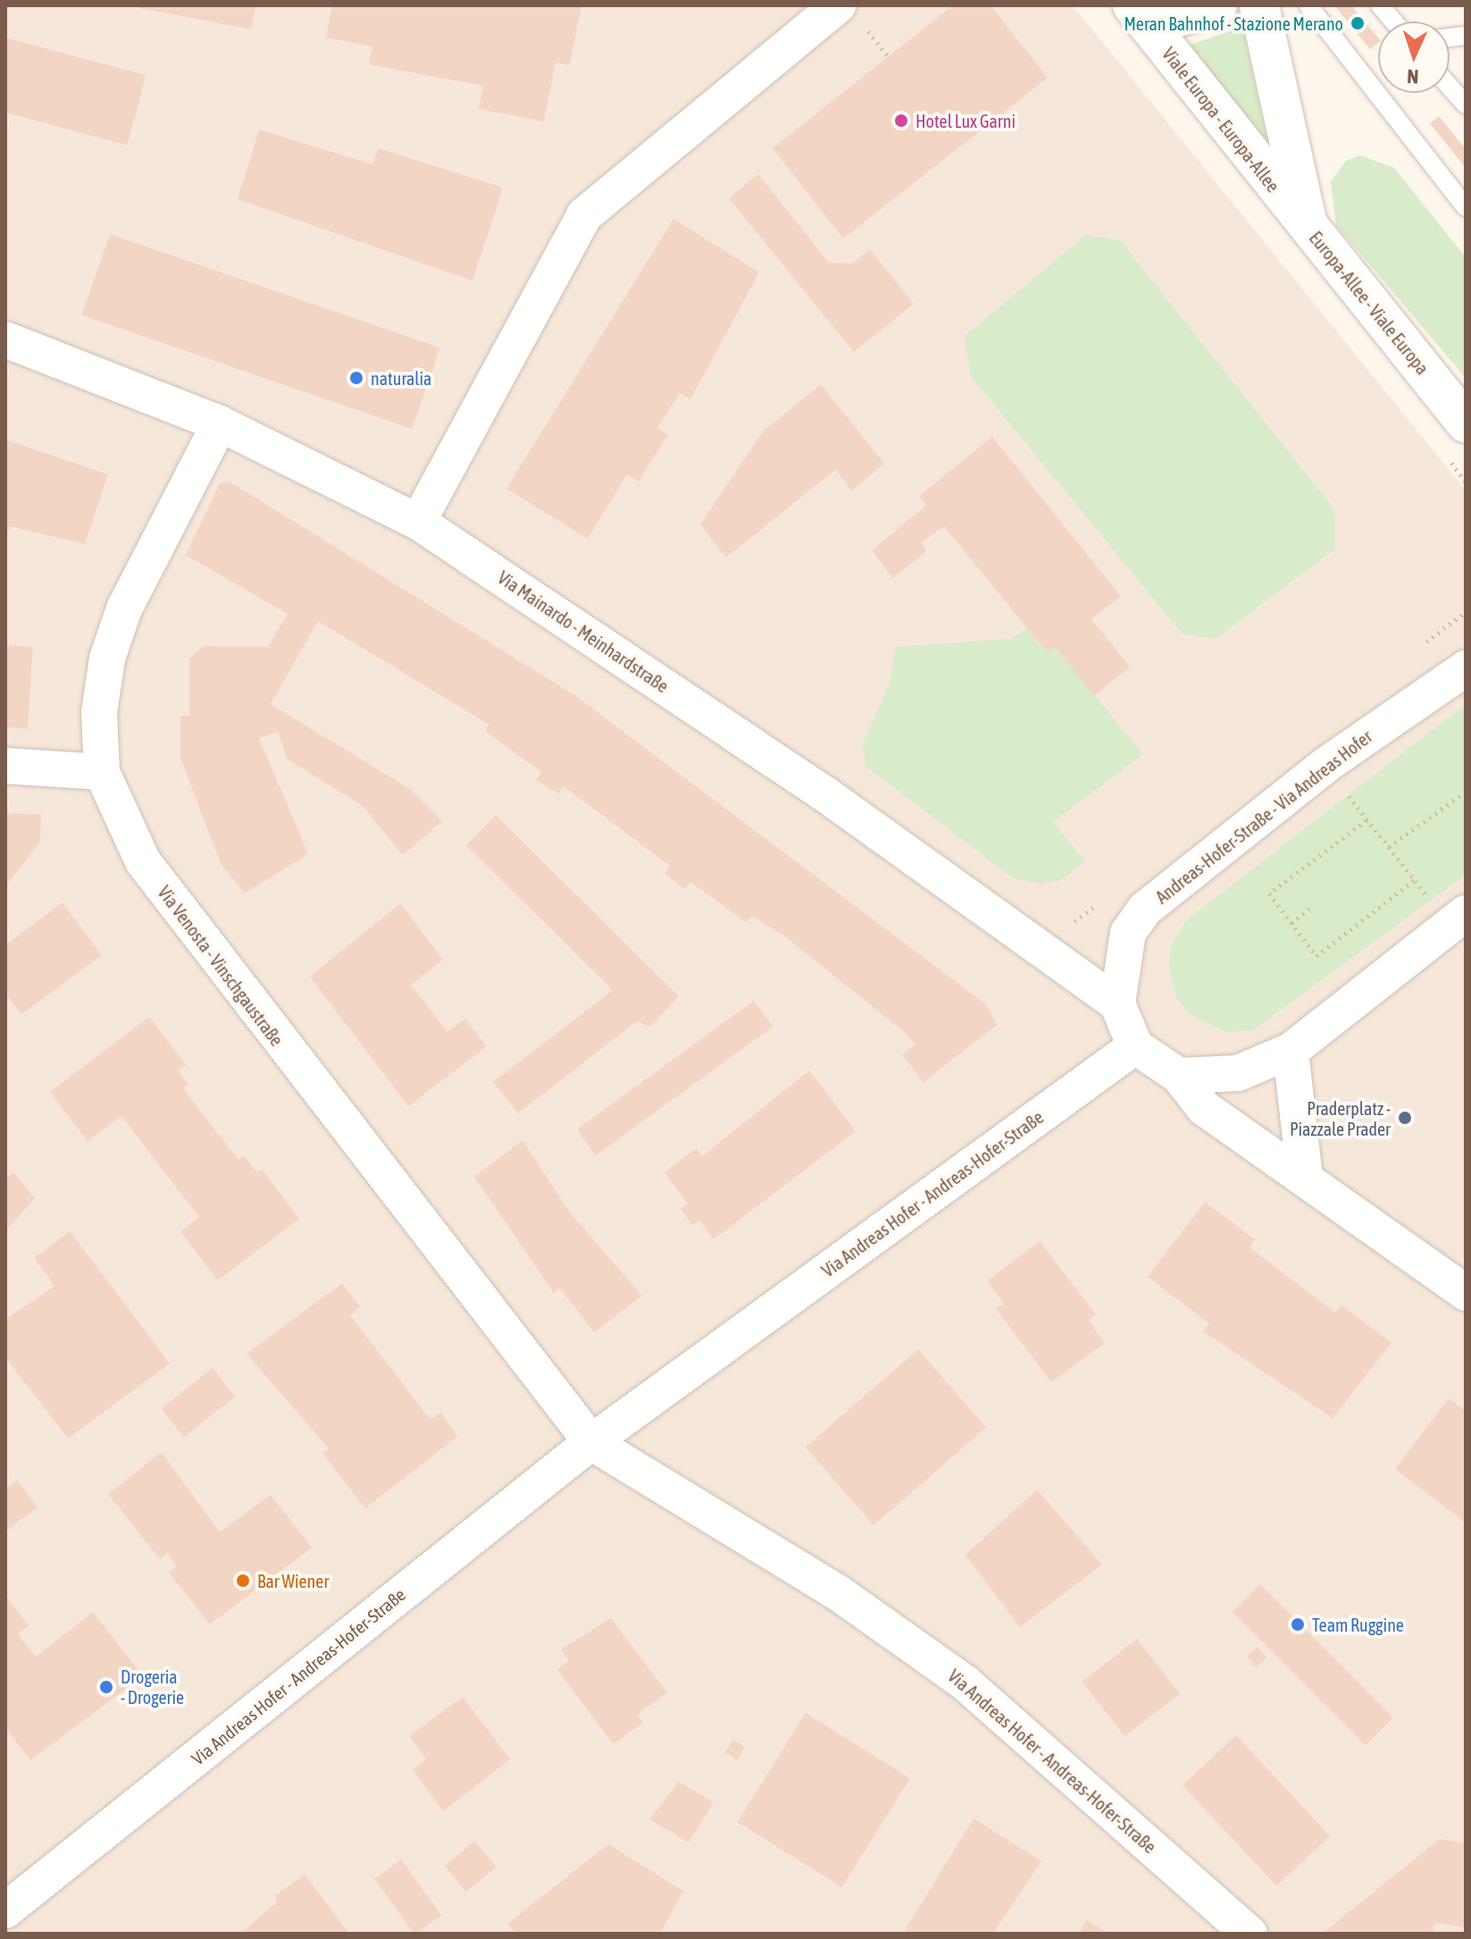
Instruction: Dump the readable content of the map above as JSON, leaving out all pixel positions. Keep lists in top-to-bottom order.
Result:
{
  "streets": {
    "street": [
      "Viale Europa - Europa-Allee",
      "Europa-Allee - Viale Europa",
      "Via Mainardo - Meinhardstraße",
      "Andreas-Hofer-Straße - Via Andreas Hofer",
      "Via Venosta - Vinschgaustraße",
      "Via Andreas Hofer - Andreas-Hofer-Straße"
    ]
  },
  "crossings": [
    ["Viale Europa - Europa-Allee", "Europa-Allee - Viale Europa"],
    ["Via Mainardo - Meinhardstraße", "Andreas-Hofer-Straße - Via Andreas Hofer"],
    ["Via Mainardo - Meinhardstraße", "Via Venosta - Vinschgaustraße"],
    ["Via Venosta - Vinschgaustraße", "Via Andreas Hofer - Andreas-Hofer-Straße"]
  ],
  "places": [
    "Meran Bahnhof - Stazione Merano",
    "Hotel Lux Garni",
    "naturalia",
    "Praderplatz - Piazzale Prader",
    "Bar Wiener",
    "Team Ruggine",
    "Drogeria - Drogerie"
  ],
  "north": "bottom"
}
